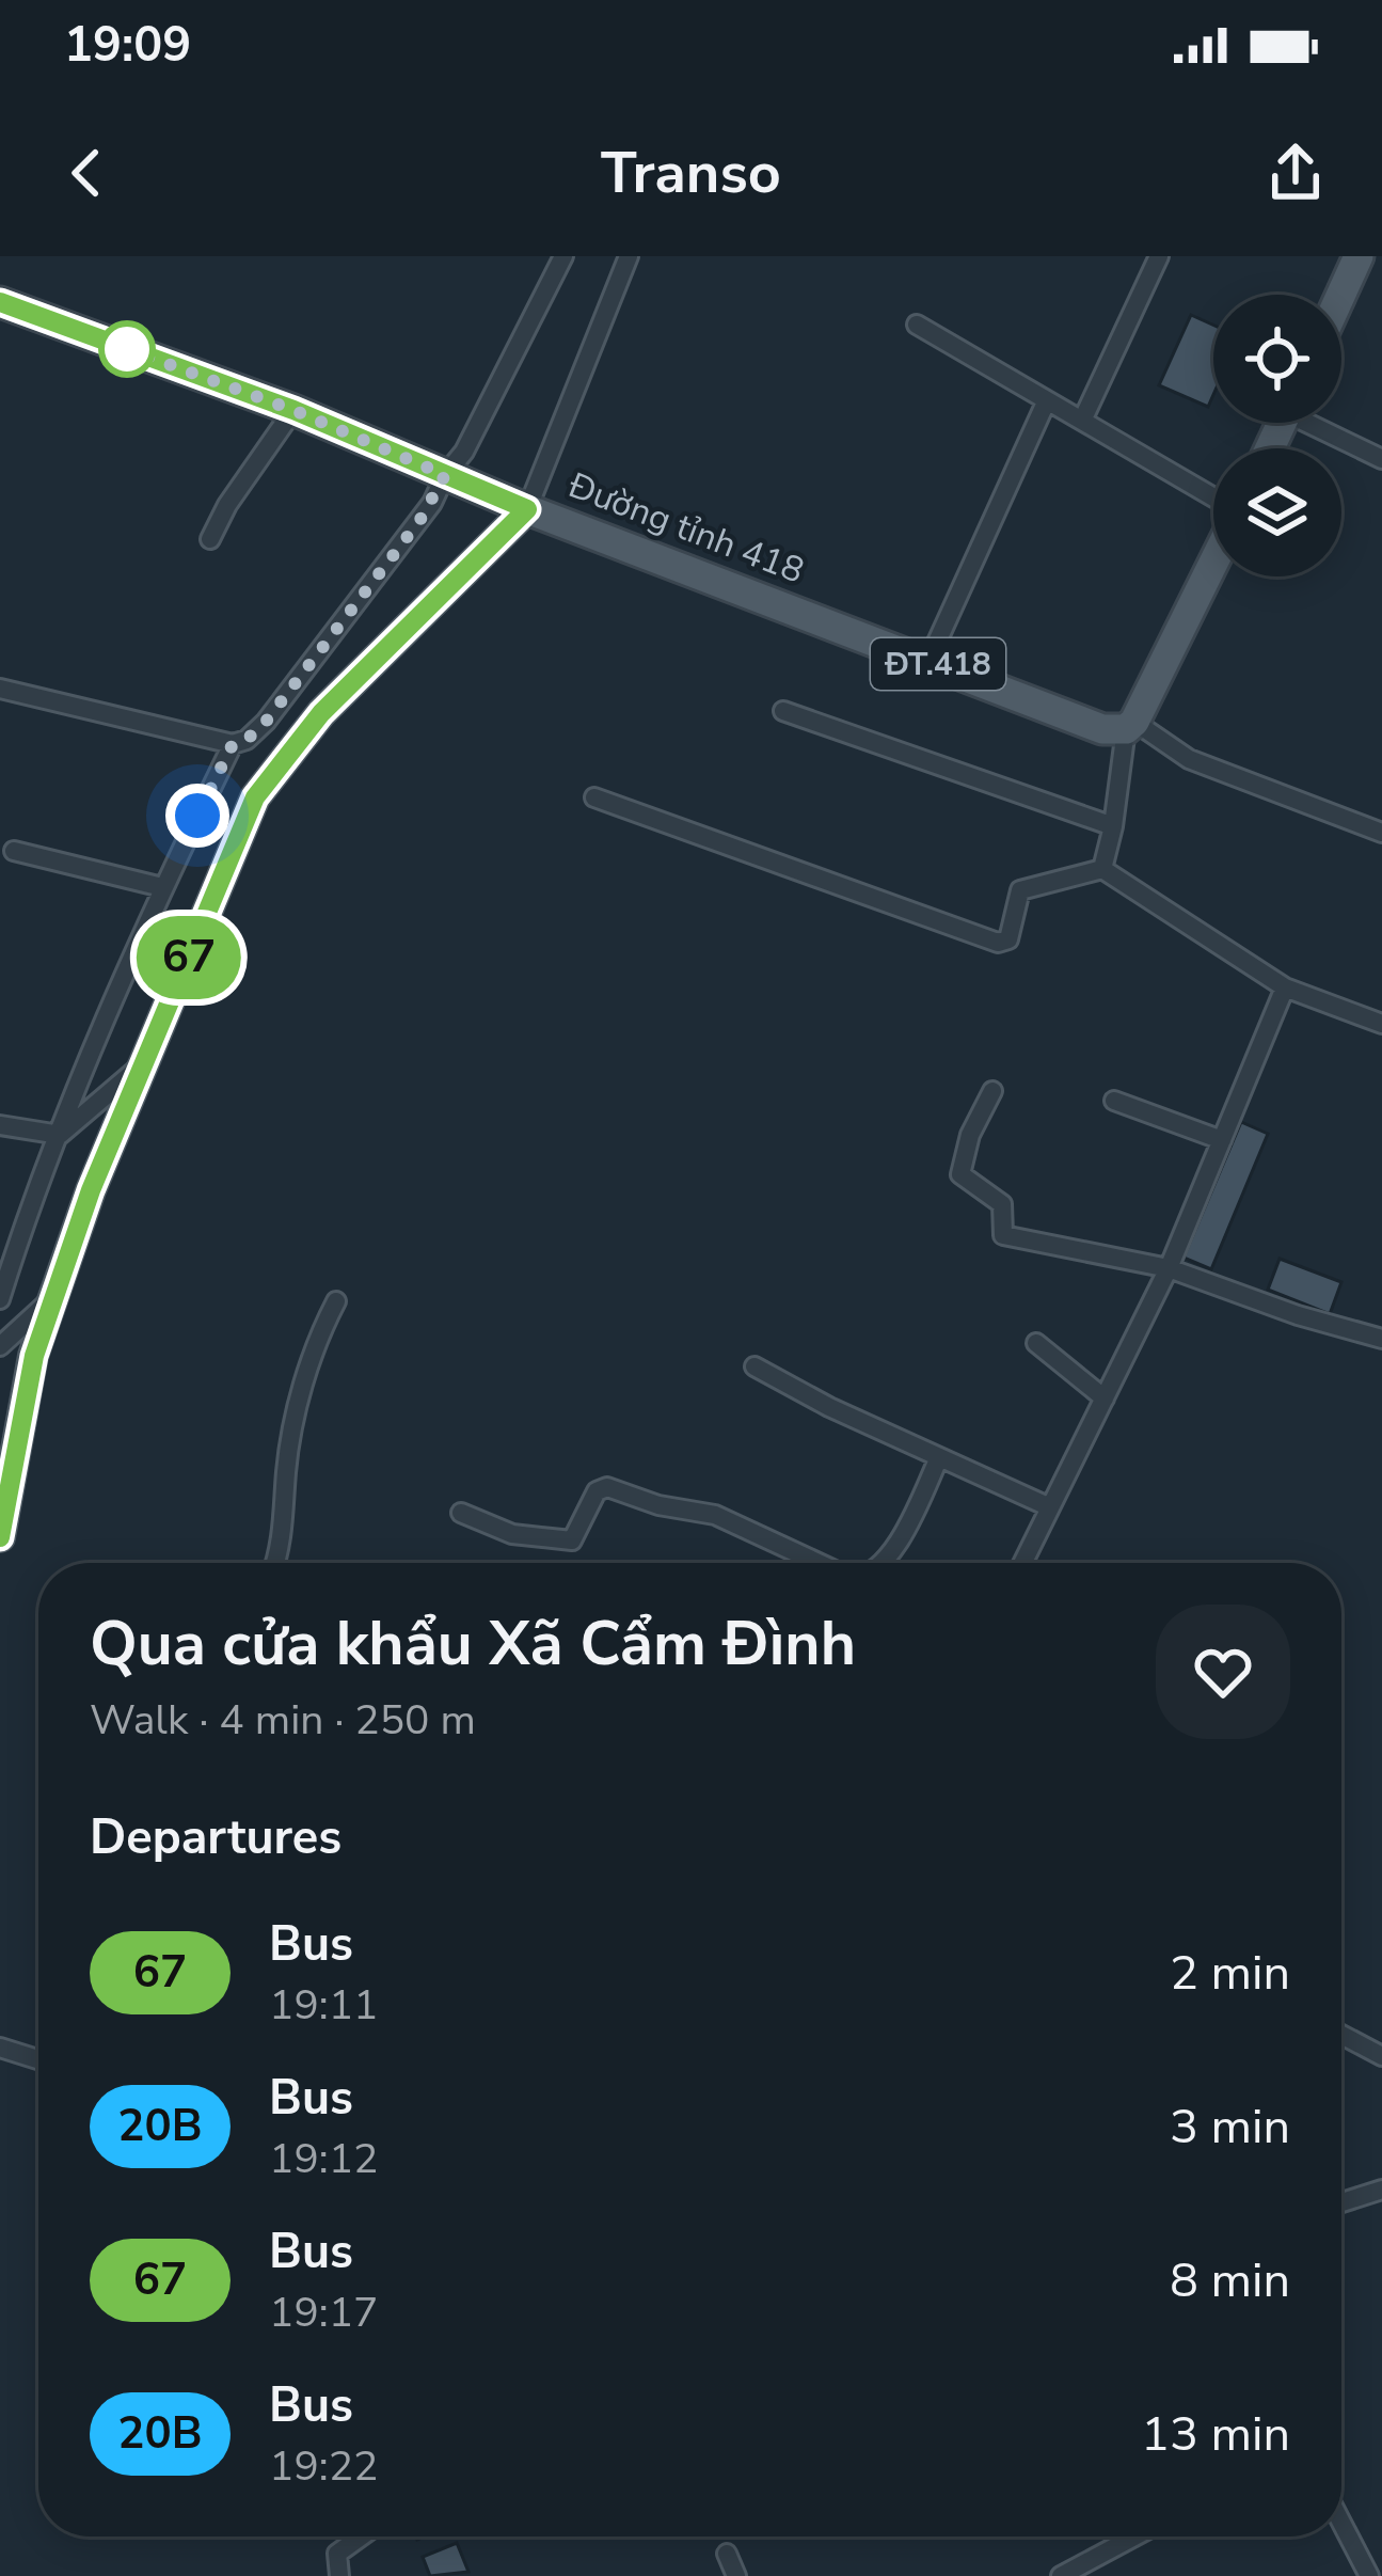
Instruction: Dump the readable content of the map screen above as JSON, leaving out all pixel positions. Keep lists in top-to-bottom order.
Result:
{
  "streets": {
    "main road": ["Đường tỉnh 418", "ĐT.418"]
  },
  "lines": ["bus line 67"],
  "page": {
    "status": "19:09",
    "header": "Transo",
    "on_map": "67",
    "heading": [
      ["Qua cửa khẩu Xã Cẩm Đình", "Walk · 4 min · 250 m"],
      "Departures"
    ],
    "list": [
      {
        "mark": "67",
        "name": "Bus",
        "note": "19:11",
        "value": "2 min"
      },
      {
        "mark": "20B",
        "name": "Bus",
        "note": "19:12",
        "value": "3 min"
      },
      {
        "mark": "67",
        "name": "Bus",
        "note": "19:17",
        "value": "8 min"
      },
      {
        "mark": "20B",
        "name": "Bus",
        "note": "19:22",
        "value": "13 min"
      }
    ]
  }
}
